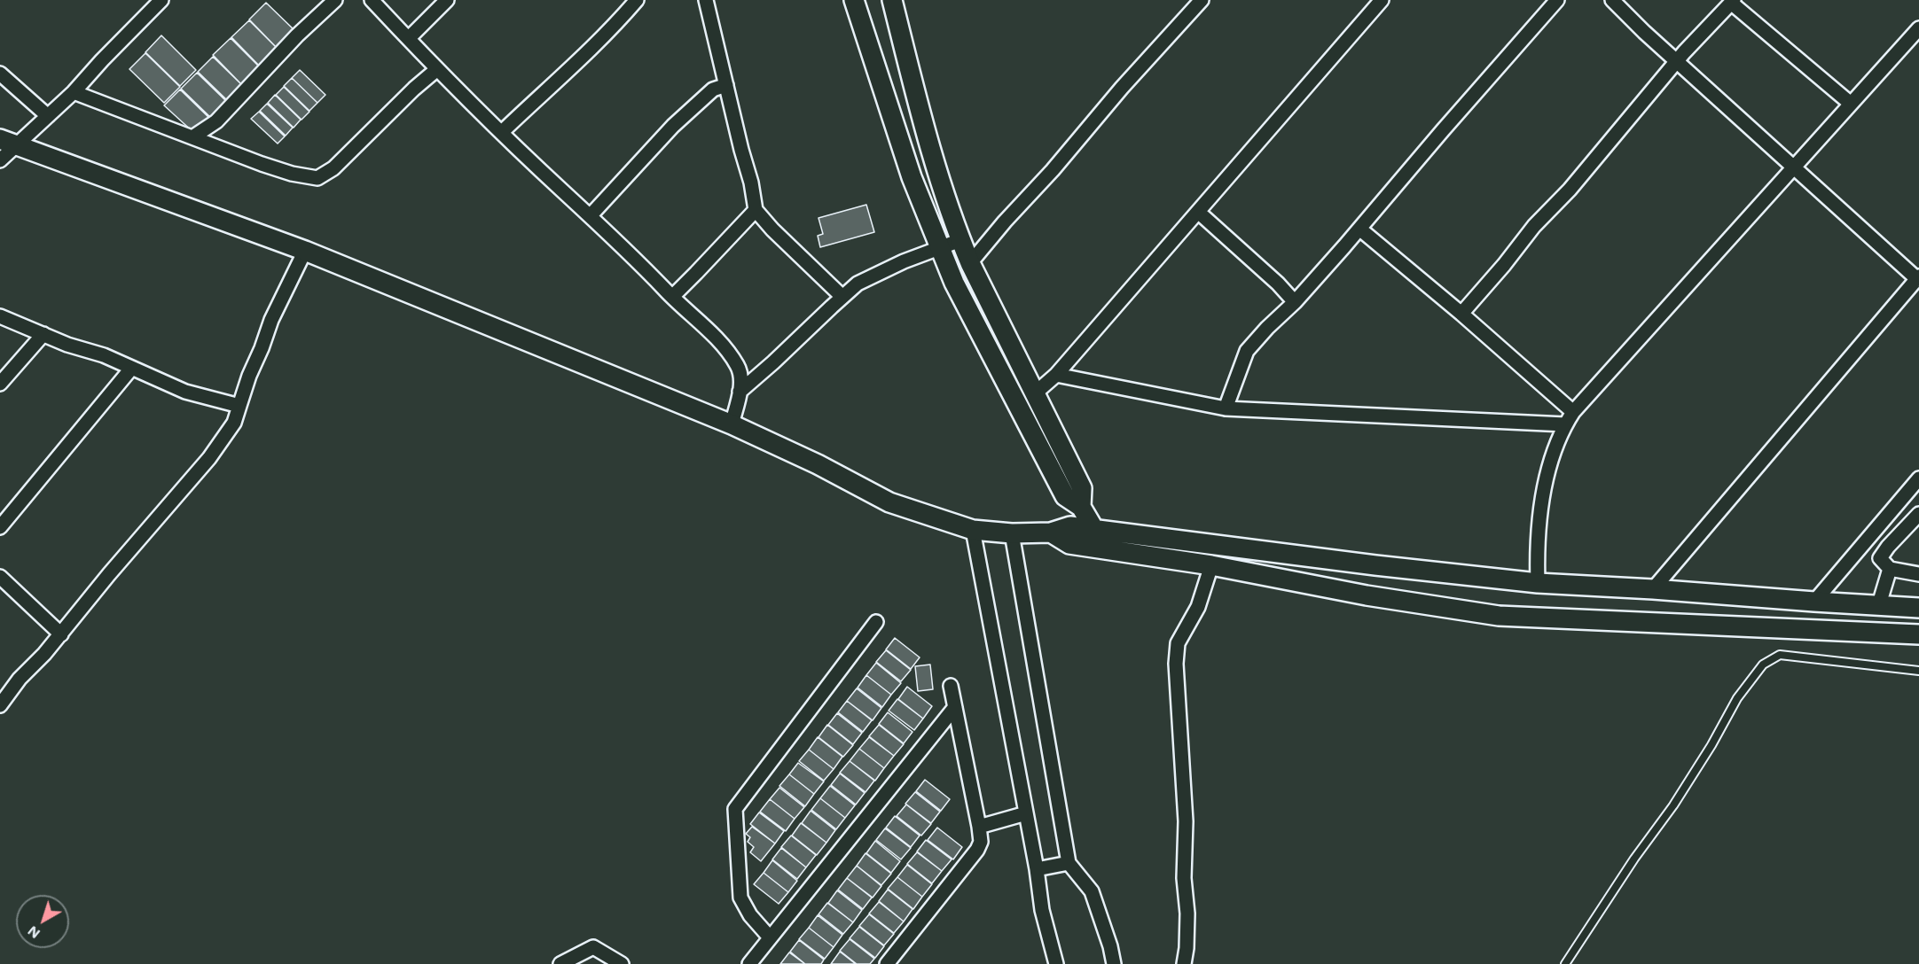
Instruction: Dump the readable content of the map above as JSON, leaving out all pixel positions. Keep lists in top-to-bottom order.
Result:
{
  "north": "bottom left"
}
